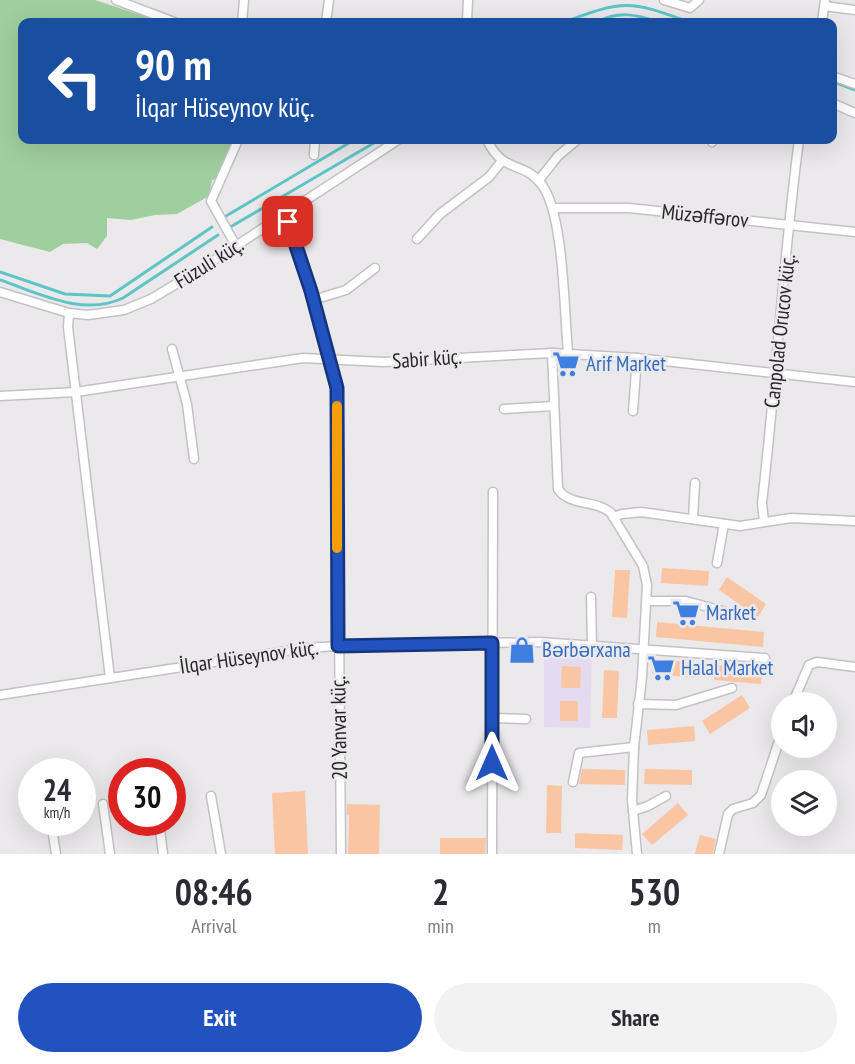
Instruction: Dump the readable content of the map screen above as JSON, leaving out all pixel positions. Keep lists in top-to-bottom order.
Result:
{
  "streets": {
    "street": [
      "Müzəffərov",
      "Füzuli küç.",
      "Canpolad Orucov küç.",
      "Sabir küç.",
      "İlqar Hüseynov küç.",
      "20 Yanvar küç."
    ]
  },
  "crossings": [
    ["Müzəffərov", "Canpolad Orucov küç."],
    ["Füzuli küç.", "20 Yanvar küç."],
    ["Canpolad Orucov küç.", "Sabir küç."],
    ["Sabir küç.", "20 Yanvar küç."],
    ["İlqar Hüseynov küç.", "20 Yanvar küç."]
  ],
  "places": {
    "supermarket": ["Arif Market", "Market", "Halal Market"],
    "shop": ["Bərbərxana"]
  },
  "page": {
    "turn": ["90 m", "İlqar Hüseynov küç."],
    "speed": "24 km/h",
    "limit": "30",
    "eta": [
      "08:46",
      "Arrival",
      "2",
      "min",
      "530",
      "m"
    ],
    "buttons": ["Exit", "Share"]
  }
}
